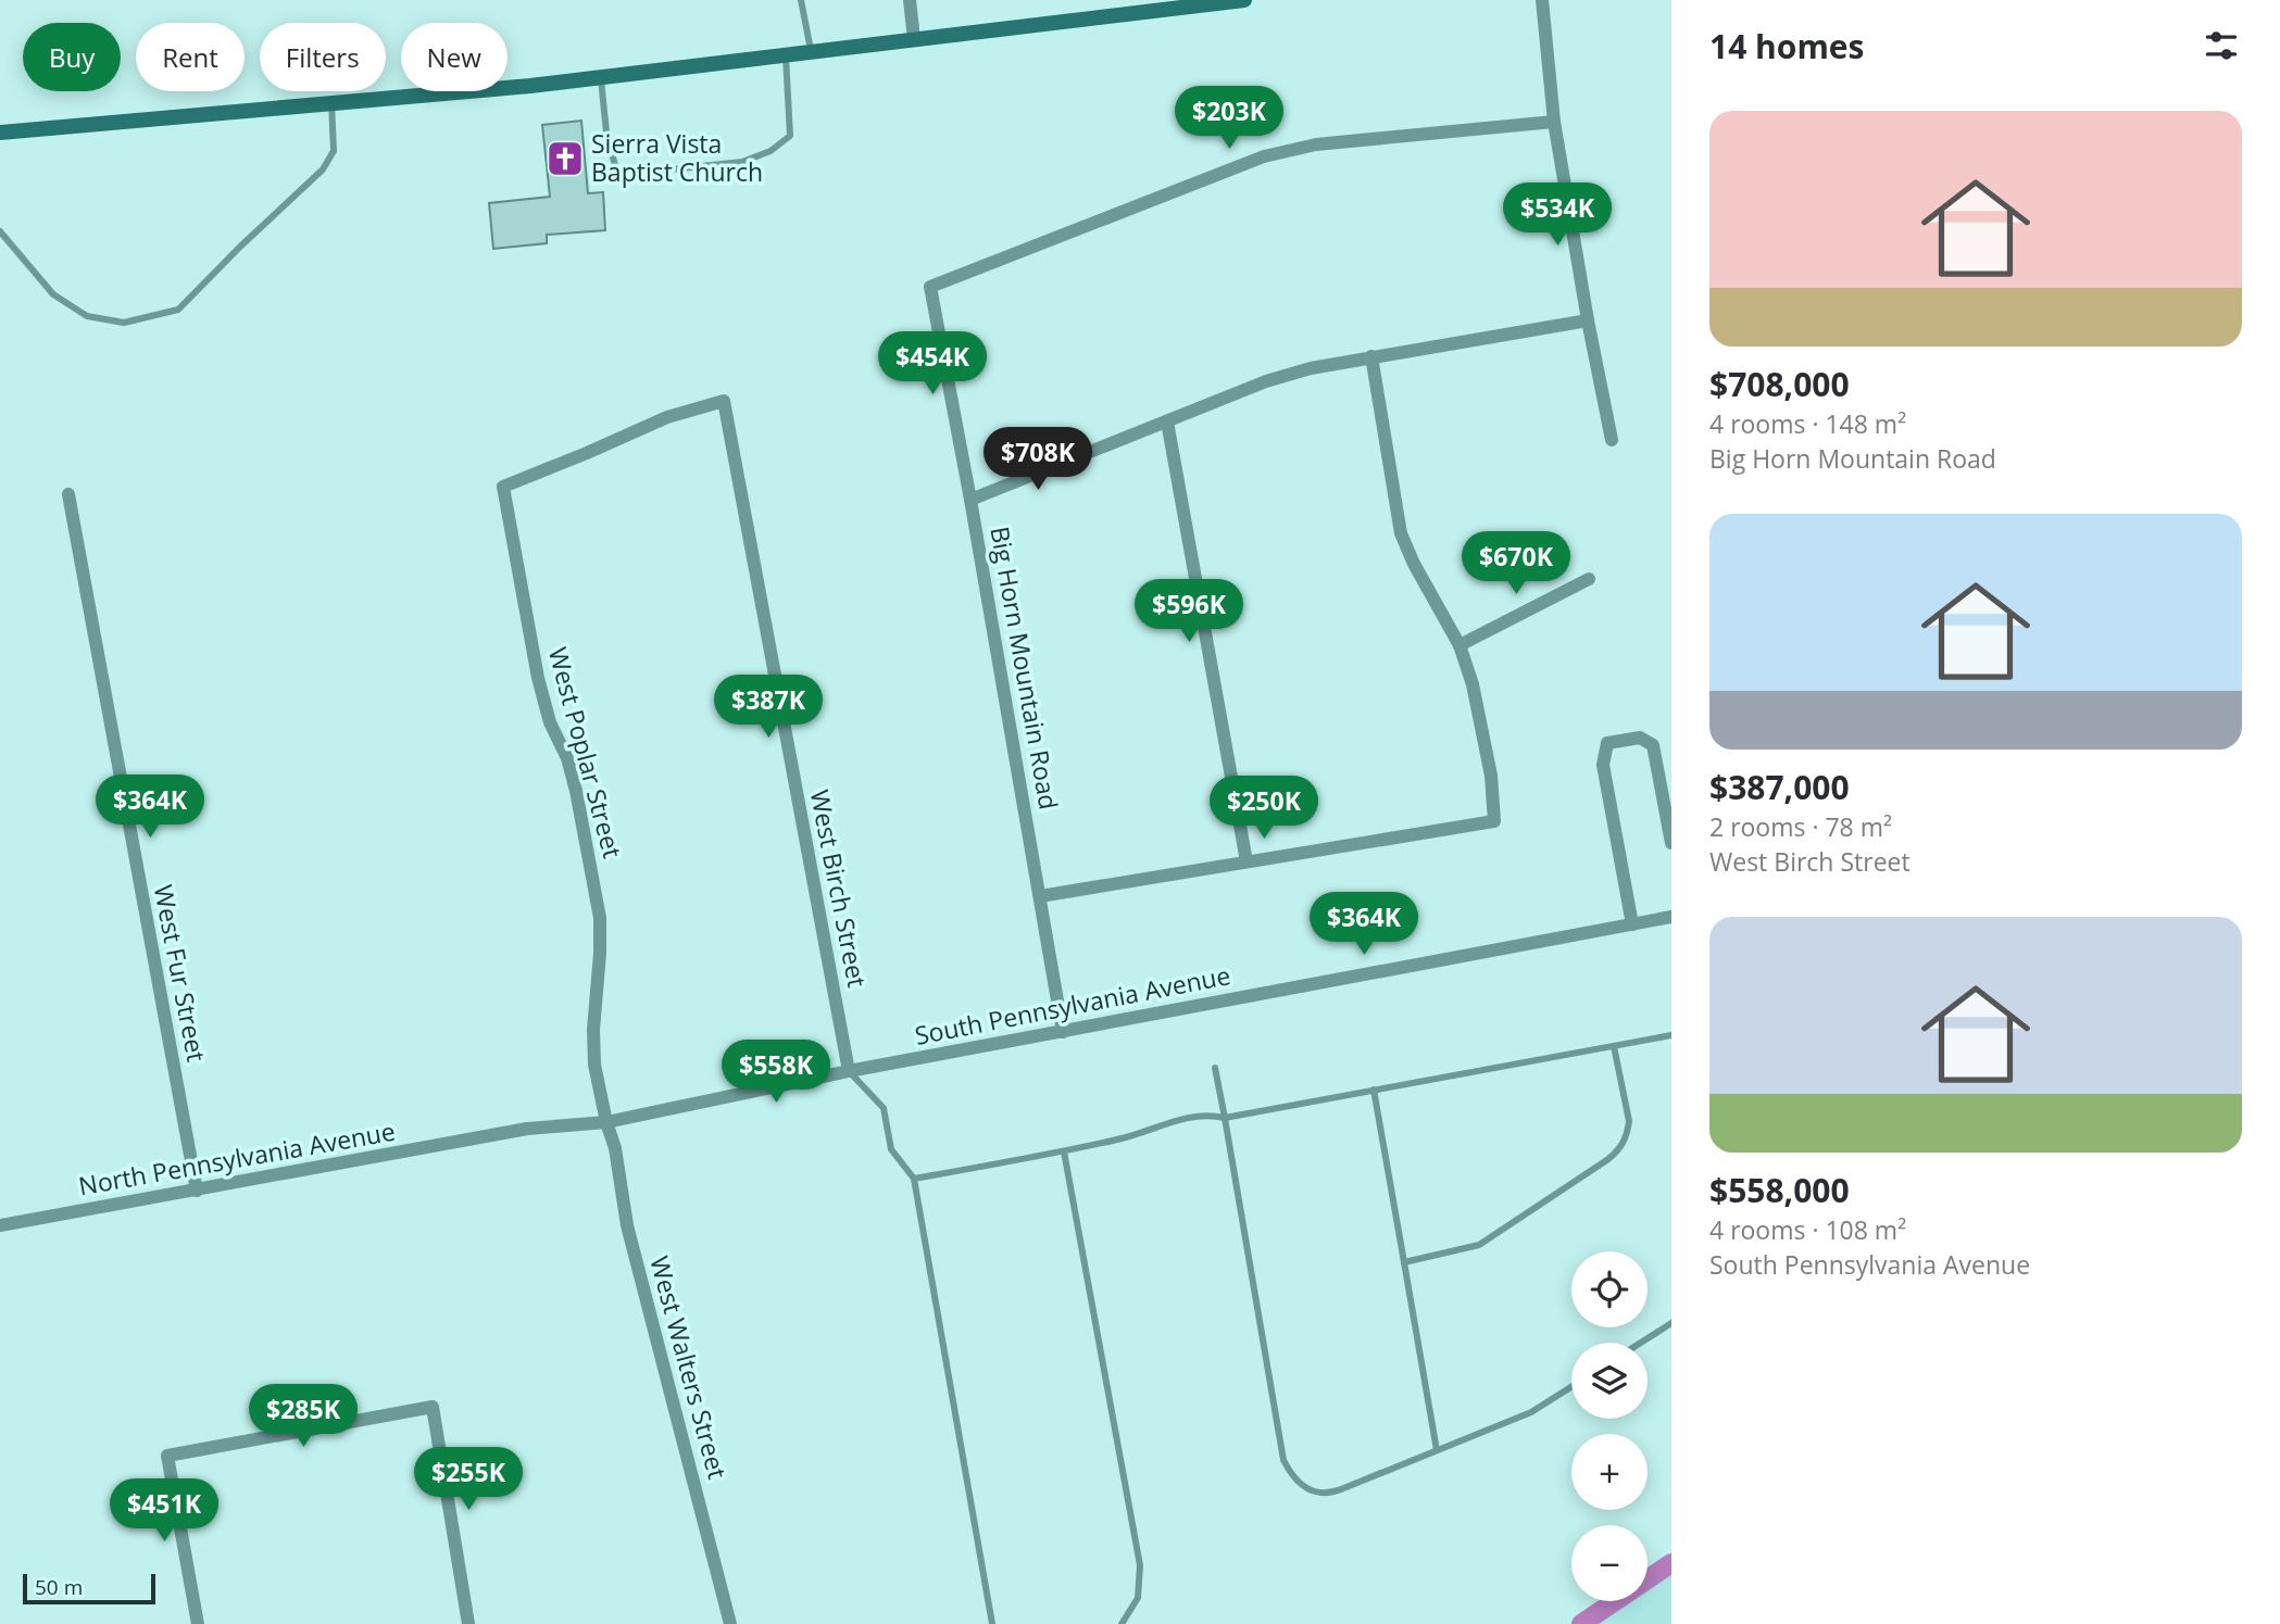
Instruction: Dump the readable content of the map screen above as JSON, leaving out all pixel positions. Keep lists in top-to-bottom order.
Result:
{
  "streets": {
    "street": [
      "Big Horn Mountain Road",
      "West Poplar Street",
      "West Birch Street",
      "West Fur Street",
      "South Pennsylvania Avenue",
      "North Pennsylvania Avenue",
      "West Walters Street"
    ]
  },
  "crossings": [
    ["Big Horn Mountain Road", "South Pennsylvania Avenue"],
    ["West Poplar Street", "West Birch Street"],
    ["West Poplar Street", "South Pennsylvania Avenue"],
    ["West Poplar Street", "West Walters Street"],
    ["West Birch Street", "South Pennsylvania Avenue"],
    ["West Fur Street", "North Pennsylvania Avenue"],
    ["South Pennsylvania Avenue", "North Pennsylvania Avenue"],
    ["South Pennsylvania Avenue", "West Walters Street"]
  ],
  "places": {
    "church": ["Sierra Vista Baptist Church"]
  },
  "scale_bar": "50 m",
  "page": {
    "heading": "14 homes",
    "chip": [
      "Buy",
      "Rent",
      "Filters",
      "New"
    ],
    "price": [
      "$203K",
      "$534K",
      "$454K",
      "$708K",
      "$670K",
      "$596K",
      "$387K",
      "$364K",
      "$250K",
      "$364K",
      "$558K",
      "$285K",
      "$255K",
      "$451K"
    ],
    "list": [
      {
        "name": "$708,000",
        "note": "4 rooms · 148 m² · Big Horn Mountain Road"
      },
      {
        "name": "$387,000",
        "note": "2 rooms · 78 m² · West Birch Street"
      },
      {
        "name": "$558,000",
        "note": "4 rooms · 108 m² · South Pennsylvania Avenue"
      }
    ],
    "map_buttons": ["+", "−"],
    "scale": "50 m"
  }
}
